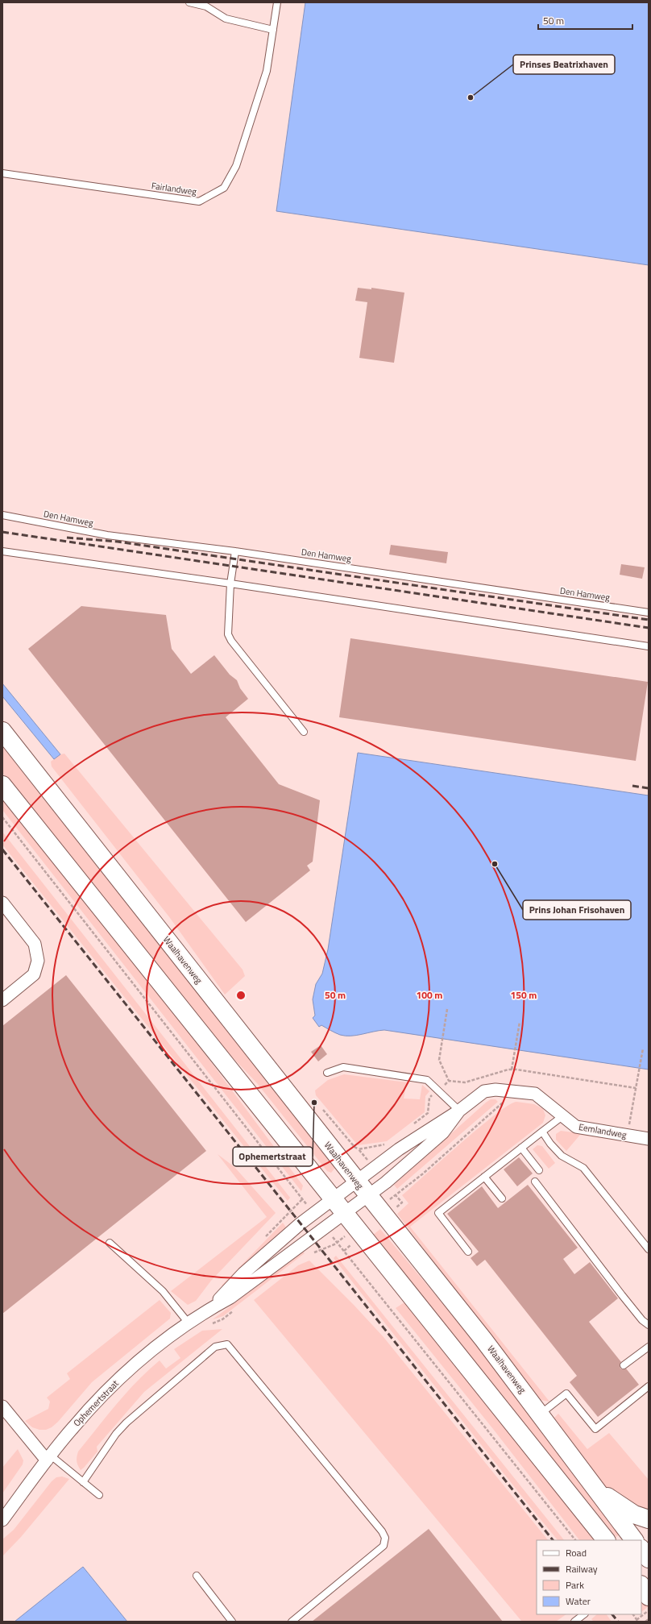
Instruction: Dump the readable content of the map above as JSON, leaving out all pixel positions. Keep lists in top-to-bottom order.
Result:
{
  "streets": {
    "street": ["Waalhavenweg", "Eemlandweg", "Ophemertstraat"],
    "lane": ["Fairlandweg", "Den Hamweg"]
  },
  "crossings": [
    ["Waalhavenweg", "Eemlandweg"],
    ["Eemlandweg", "Ophemertstraat"]
  ],
  "places": ["Prinses Beatrixhaven", "Prins Johan Frisohaven", "Ophemertstraat"],
  "legend": [
    "Road",
    "Railway",
    "Park",
    "Water"
  ],
  "scale_bar": "50 m",
  "rings": ["50 m", "100 m", "150 m"]
}
